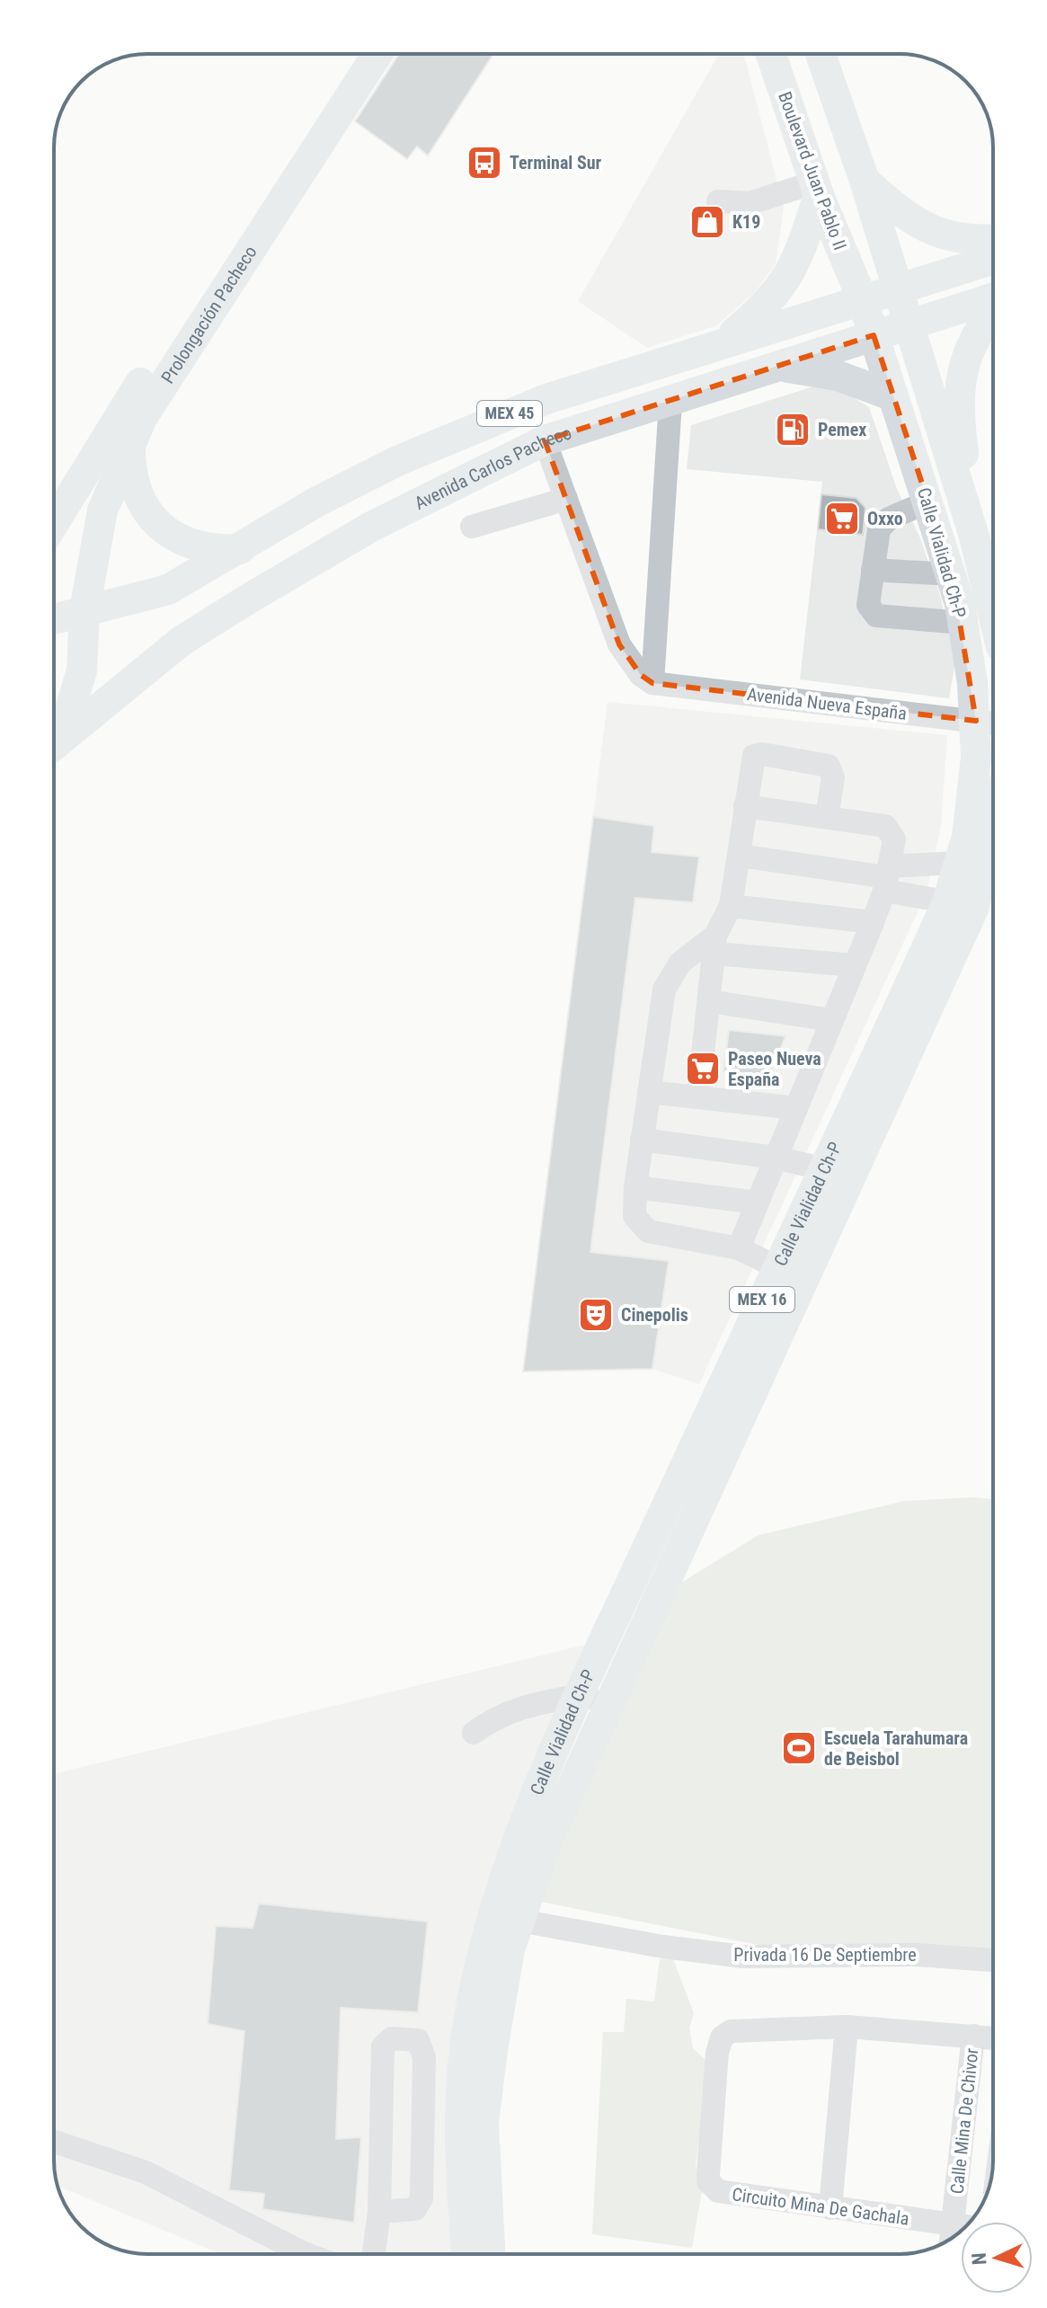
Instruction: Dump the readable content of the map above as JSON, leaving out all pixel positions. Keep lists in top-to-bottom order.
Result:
{
  "streets": {
    "main road": [
      "Boulevard Juan Pablo II",
      "Prolongación Pacheco",
      "MEX 45",
      "Avenida Carlos Pacheco",
      "Calle Vialidad Ch-P",
      "MEX 16"
    ],
    "street": [
      "Avenida Nueva España",
      "Privada 16 De Septiembre",
      "Calle Mina De Chivor",
      "Circuito Mina De Gachala"
    ]
  },
  "crossings": [
    ["Boulevard Juan Pablo II", "MEX 45"],
    ["Boulevard Juan Pablo II", "Calle Vialidad Ch-P"],
    ["Prolongación Pacheco", "MEX 45"],
    ["MEX 45", "Calle Vialidad Ch-P"],
    ["Avenida Carlos Pacheco", "Calle Vialidad Ch-P"],
    ["Calle Vialidad Ch-P", "Avenida Nueva España"],
    ["Calle Vialidad Ch-P", "Privada 16 De Septiembre"],
    ["Calle Mina De Chivor", "Circuito Mina De Gachala"]
  ],
  "places": {
    "bus stop": ["Terminal Sur"],
    "shop": ["K19"],
    "fuel station": ["Pemex"],
    "supermarket": ["Oxxo", "Paseo Nueva España"],
    "theatre": ["Cinepolis"],
    "sports": ["Escuela Tarahumara de Beisbol"]
  },
  "north": "left"
}
